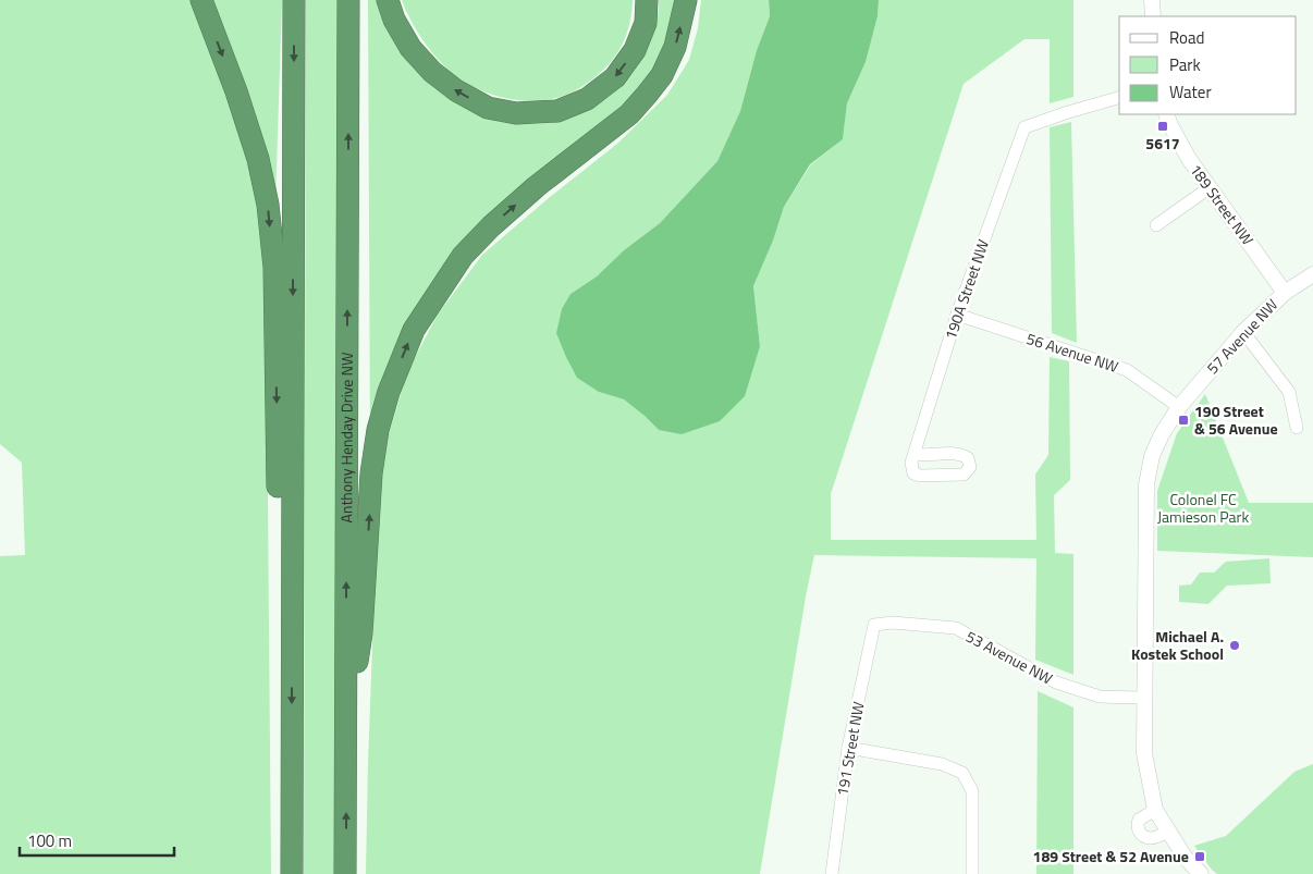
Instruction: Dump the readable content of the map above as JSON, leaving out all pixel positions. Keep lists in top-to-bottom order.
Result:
{
  "streets": {
    "highway": ["Anthony Henday Drive NW"],
    "street": [
      "189 Street NW",
      "190A Street NW",
      "57 Avenue NW",
      "56 Avenue NW",
      "53 Avenue NW",
      "191 Street NW"
    ]
  },
  "crossings": [
    ["189 Street NW", "57 Avenue NW"],
    ["190A Street NW", "56 Avenue NW"],
    ["57 Avenue NW", "56 Avenue NW"],
    ["57 Avenue NW", "53 Avenue NW"],
    ["53 Avenue NW", "191 Street NW"]
  ],
  "parks": ["Colonel FC Jamieson Park"],
  "places": {
    "transit": ["5617", "190 Street & 56 Avenue", "189 Street & 52 Avenue"],
    "other": ["Michael A. Kostek School"]
  },
  "legend": ["Road", "Park", "Water"],
  "scale_bar": "100 m"
}
